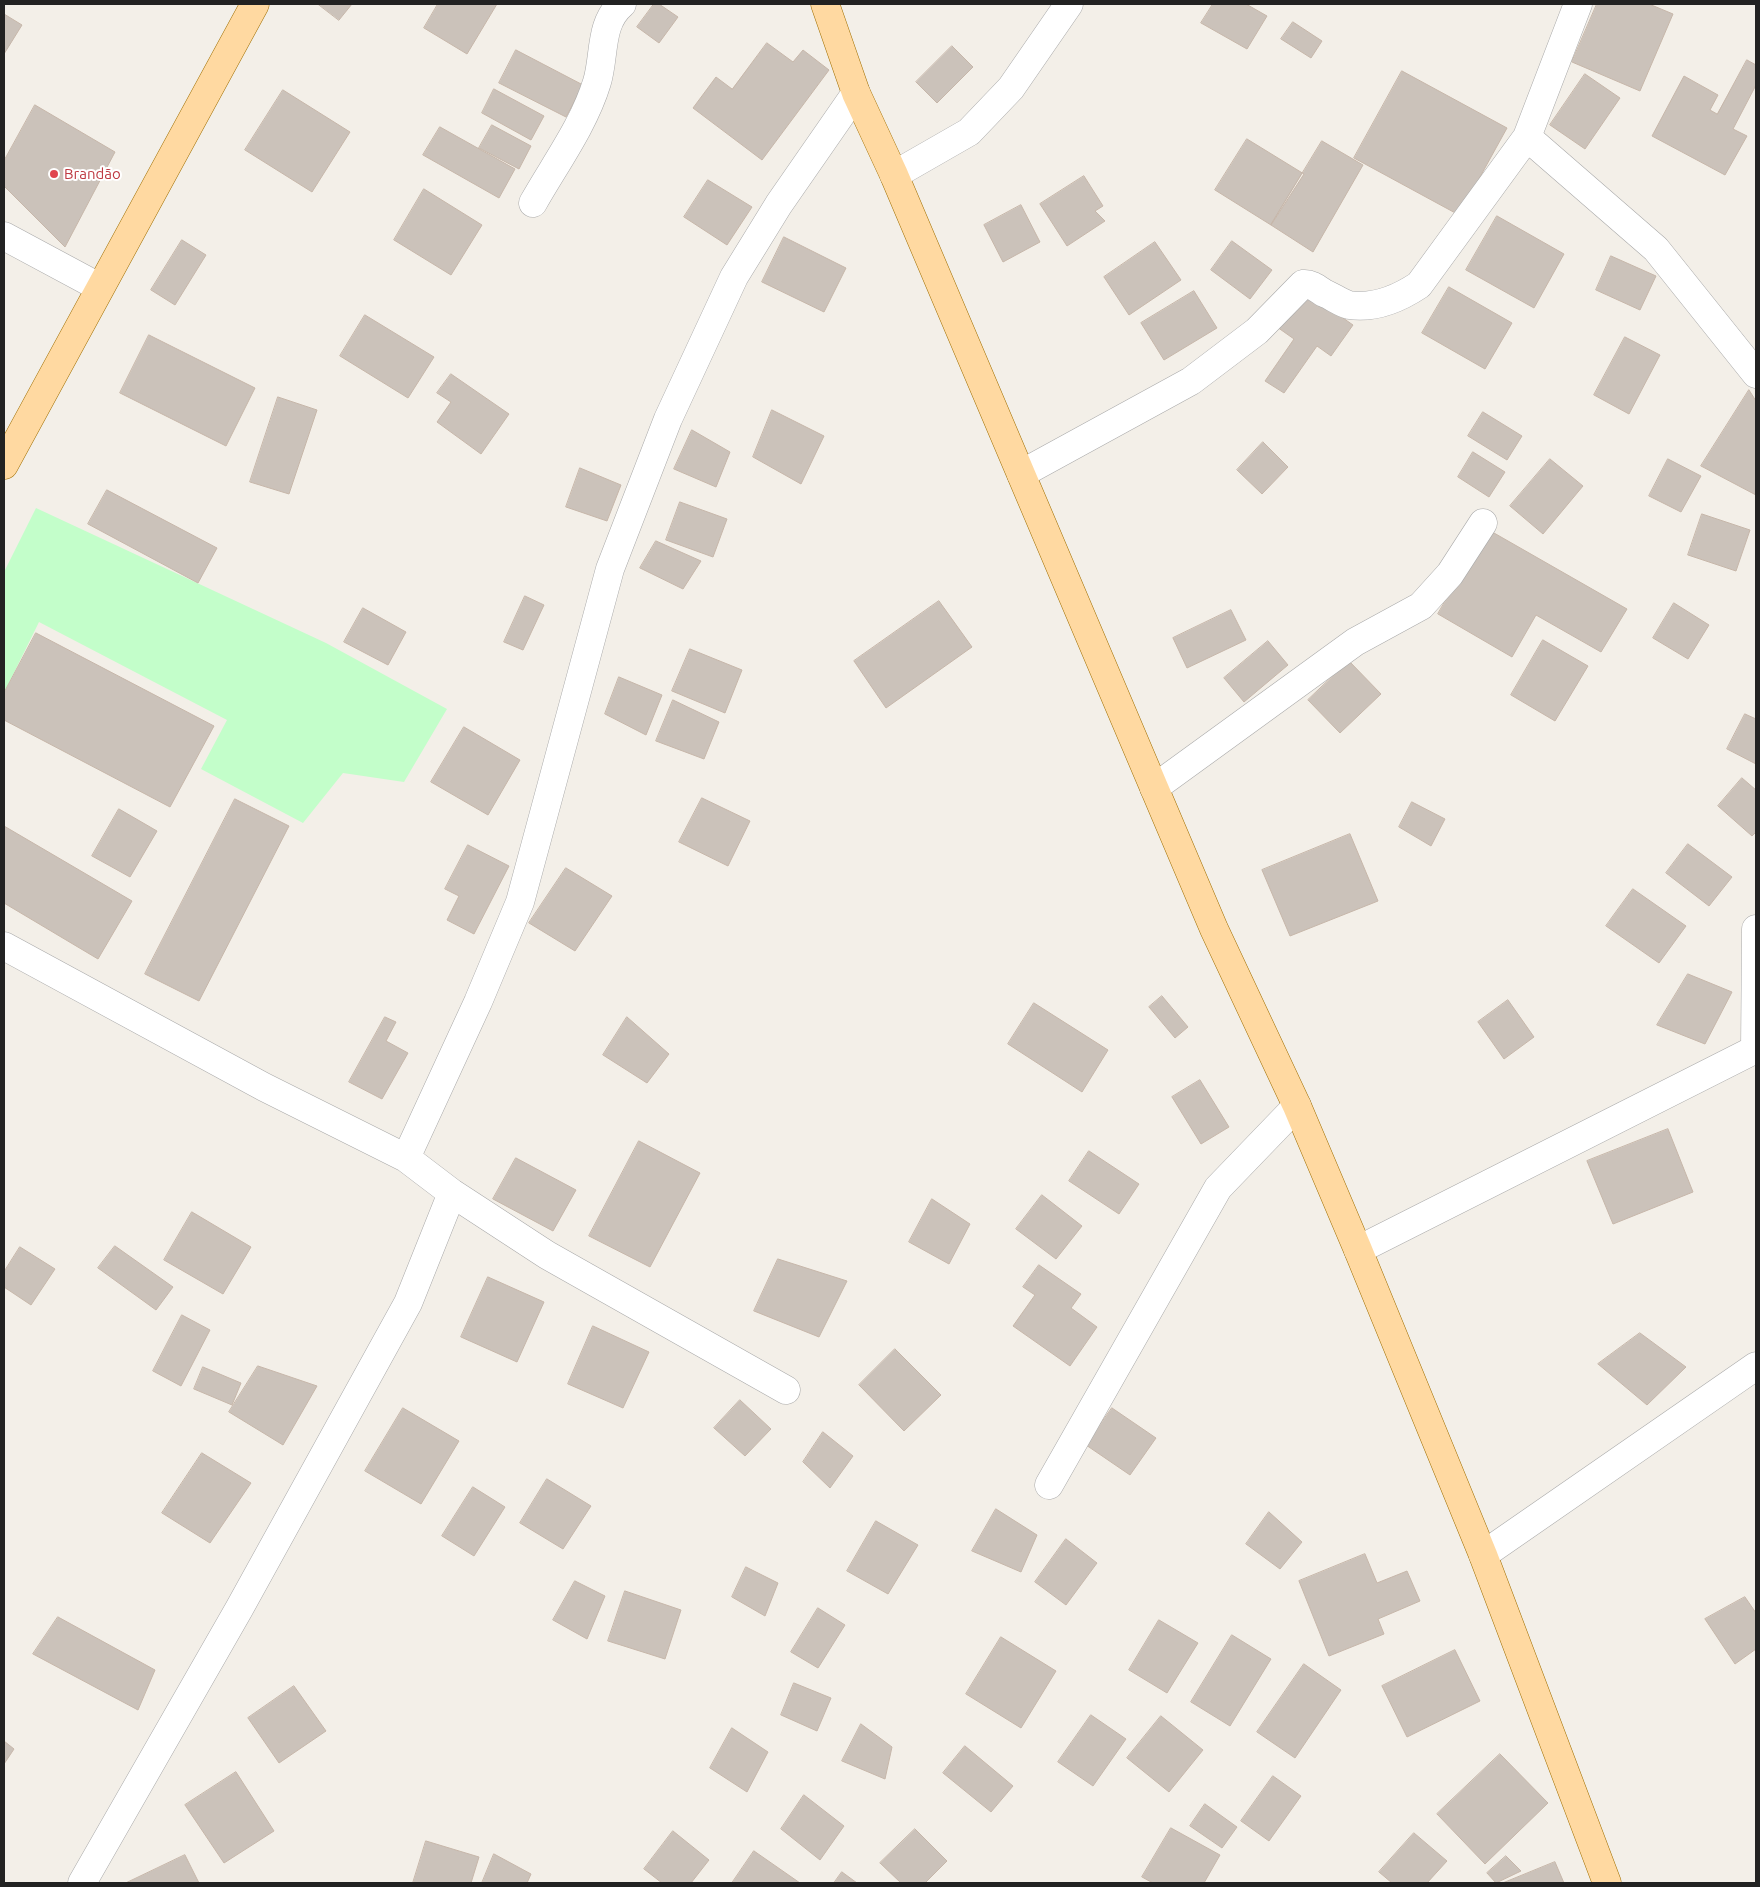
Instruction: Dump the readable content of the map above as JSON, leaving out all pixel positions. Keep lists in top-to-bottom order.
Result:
{
  "places": ["Brandão"]
}
